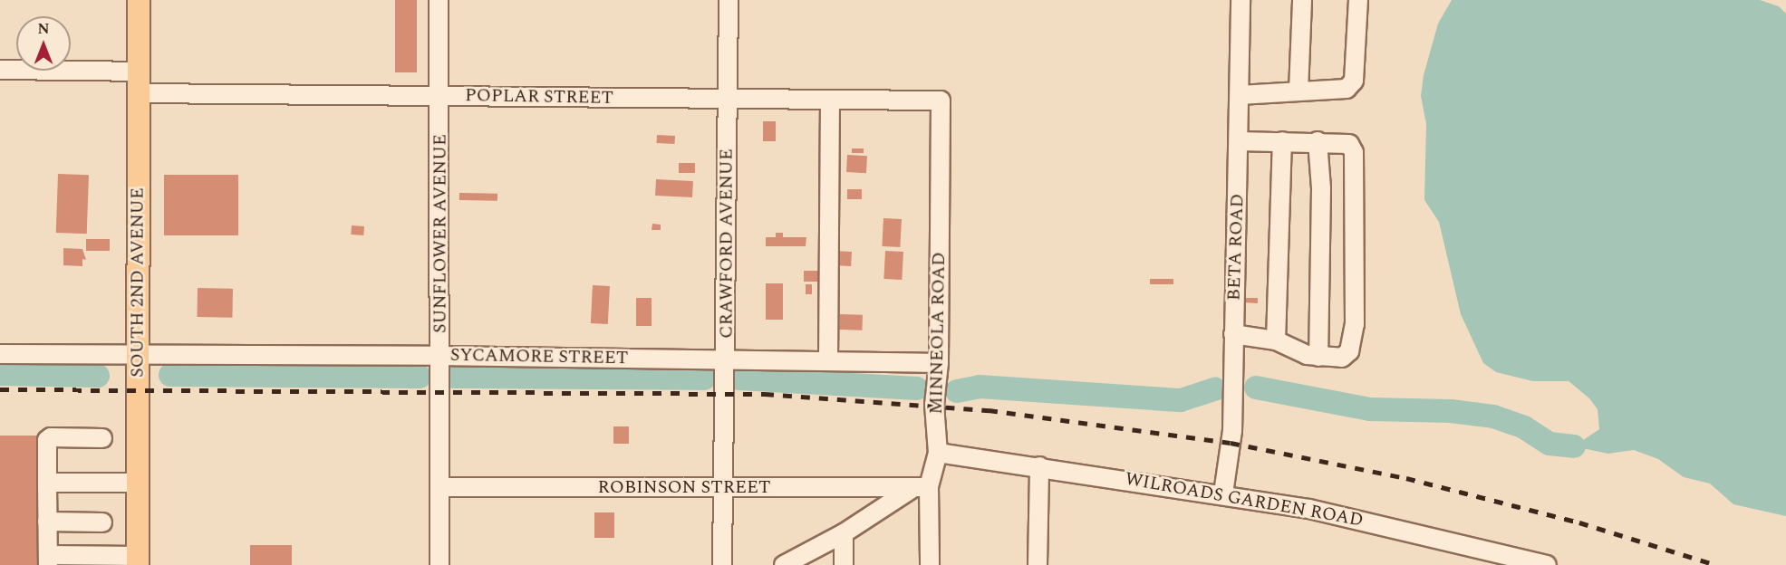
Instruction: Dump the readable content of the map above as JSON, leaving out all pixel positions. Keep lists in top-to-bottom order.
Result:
{
  "streets": {
    "main road": ["SOUTH 2ND AVENUE"],
    "street": [
      "POPLAR STREET",
      "SUNFLOWER AVENUE",
      "CRAWFORD AVENUE",
      "BETA ROAD",
      "MINNEOLA ROAD",
      "SYCAMORE STREET",
      "ROBINSON STREET",
      "WILROADS GARDEN ROAD"
    ]
  },
  "crossings": [
    ["POPLAR STREET", "SUNFLOWER AVENUE"],
    ["POPLAR STREET", "CRAWFORD AVENUE"],
    ["POPLAR STREET", "SOUTH 2ND AVENUE"],
    ["POPLAR STREET", "MINNEOLA ROAD"],
    ["SUNFLOWER AVENUE", "SYCAMORE STREET"],
    ["SUNFLOWER AVENUE", "ROBINSON STREET"],
    ["CRAWFORD AVENUE", "SYCAMORE STREET"],
    ["CRAWFORD AVENUE", "ROBINSON STREET"],
    ["BETA ROAD", "WILROADS GARDEN ROAD"],
    ["SOUTH 2ND AVENUE", "SYCAMORE STREET"],
    ["MINNEOLA ROAD", "SYCAMORE STREET"],
    ["MINNEOLA ROAD", "ROBINSON STREET"],
    ["MINNEOLA ROAD", "WILROADS GARDEN ROAD"]
  ],
  "north": "top"
}
